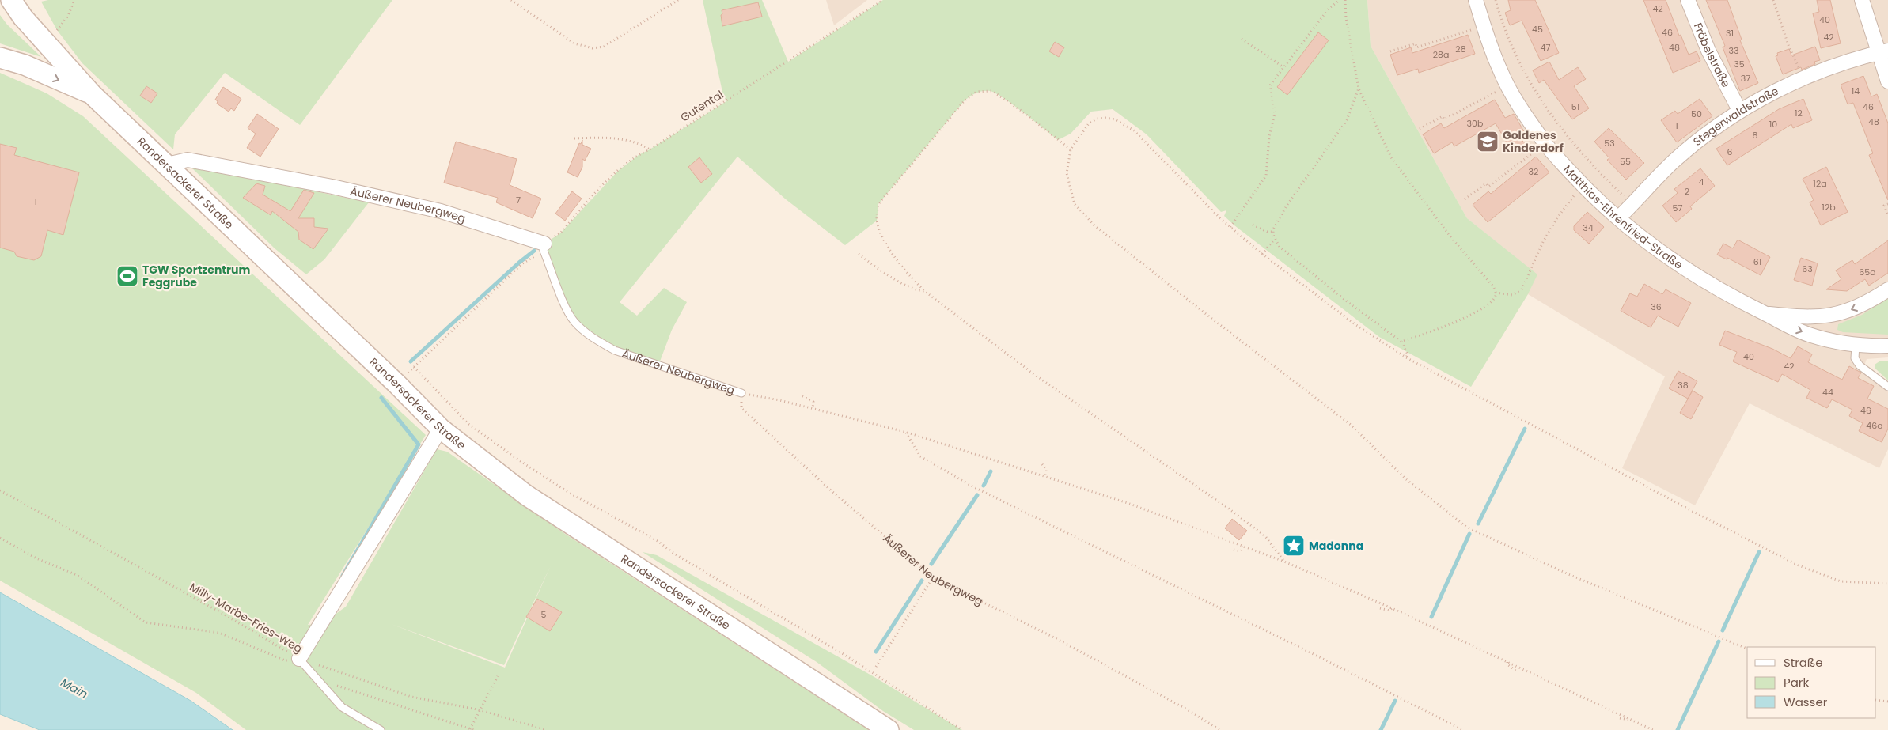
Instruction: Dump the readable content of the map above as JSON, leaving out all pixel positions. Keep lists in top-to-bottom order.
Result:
{
  "streets": {
    "main road": ["Randersackerer Straße"],
    "street": [
      "Fröbelstraße",
      "Stegerwaldstraße",
      "Äußerer Neubergweg",
      "Matthias-Ehrenfried-Straße"
    ],
    "path": ["Gutental", "Milly-Marbe-Fries-Weg"]
  },
  "crossings": [
    ["Fröbelstraße", "Stegerwaldstraße"],
    ["Gutental", "Randersackerer Straße"],
    ["Gutental", "Äußerer Neubergweg"],
    ["Stegerwaldstraße", "Matthias-Ehrenfried-Straße"],
    ["Randersackerer Straße", "Äußerer Neubergweg"]
  ],
  "water": ["Main"],
  "places": {
    "school or university": ["Goldenes Kinderdorf"],
    "sports": ["TGW Sportzentrum Feggrube"],
    "place": ["Madonna"]
  },
  "house_numbers": [
    "42",
    "40",
    "45",
    "46",
    "31",
    "42",
    "47",
    "48",
    "28",
    "33",
    "28a",
    "35",
    "37",
    "14",
    "51",
    "46",
    "12",
    "50",
    "48",
    "30b",
    "10",
    "1",
    "8",
    "53",
    "6",
    "55",
    "32",
    "4",
    "12a",
    "2",
    "7",
    "1",
    "12b",
    "57",
    "34",
    "61",
    "63",
    "65a",
    "36",
    "40",
    "42",
    "38",
    "44",
    "46",
    "46a",
    "5"
  ],
  "legend": ["Straße", "Park", "Wasser"]
}
